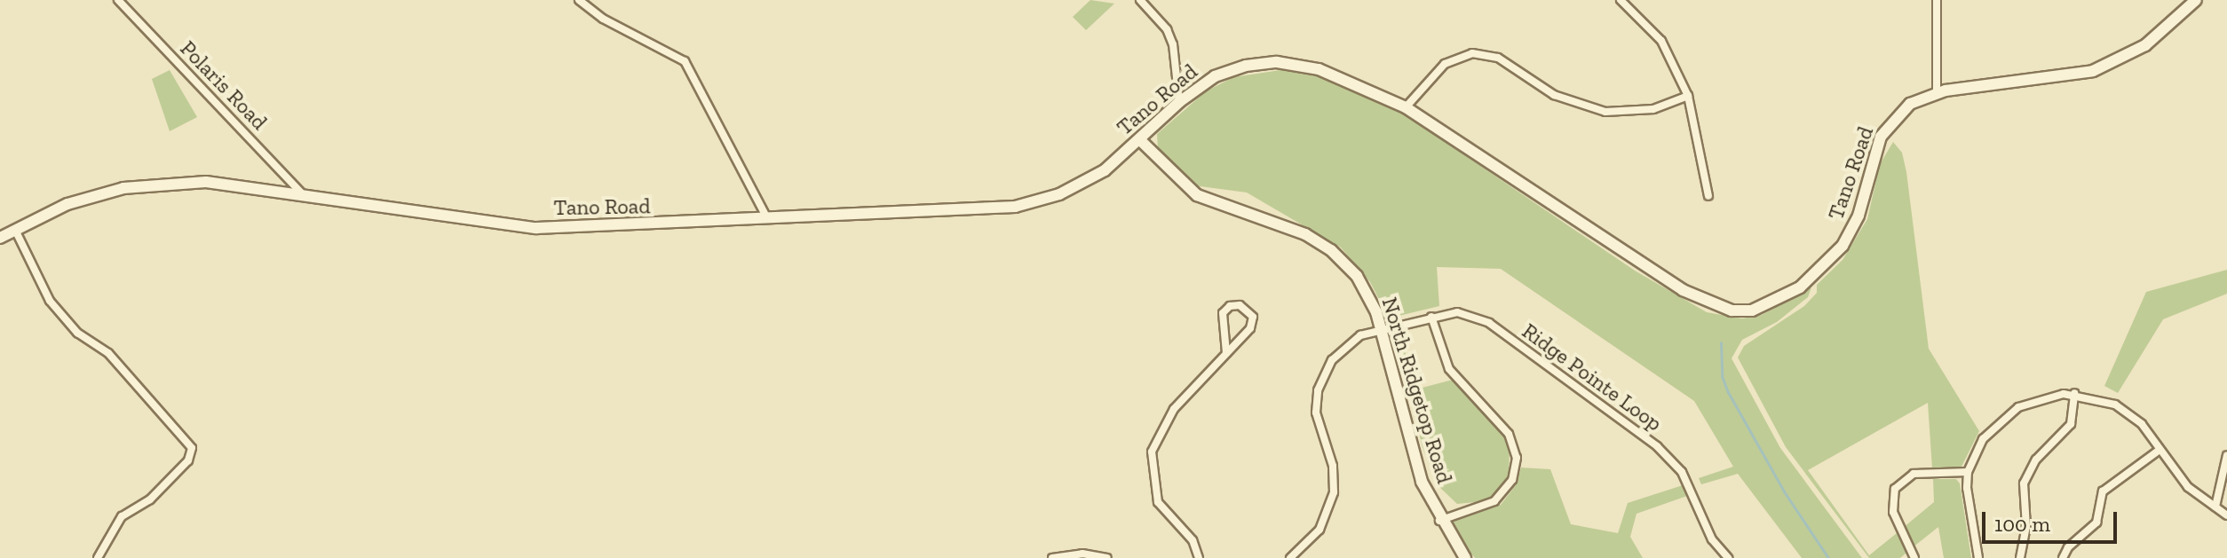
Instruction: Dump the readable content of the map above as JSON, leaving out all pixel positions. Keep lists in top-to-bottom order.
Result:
{
  "streets": {
    "street": [
      "Polaris Road",
      "Tano Road",
      "Ridge Pointe Loop",
      "North Ridgetop Road"
    ]
  },
  "crossings": [
    ["Polaris Road", "Tano Road"],
    ["Tano Road", "North Ridgetop Road"],
    ["Ridge Pointe Loop", "North Ridgetop Road"]
  ],
  "scale_bar": "100 m"
}
